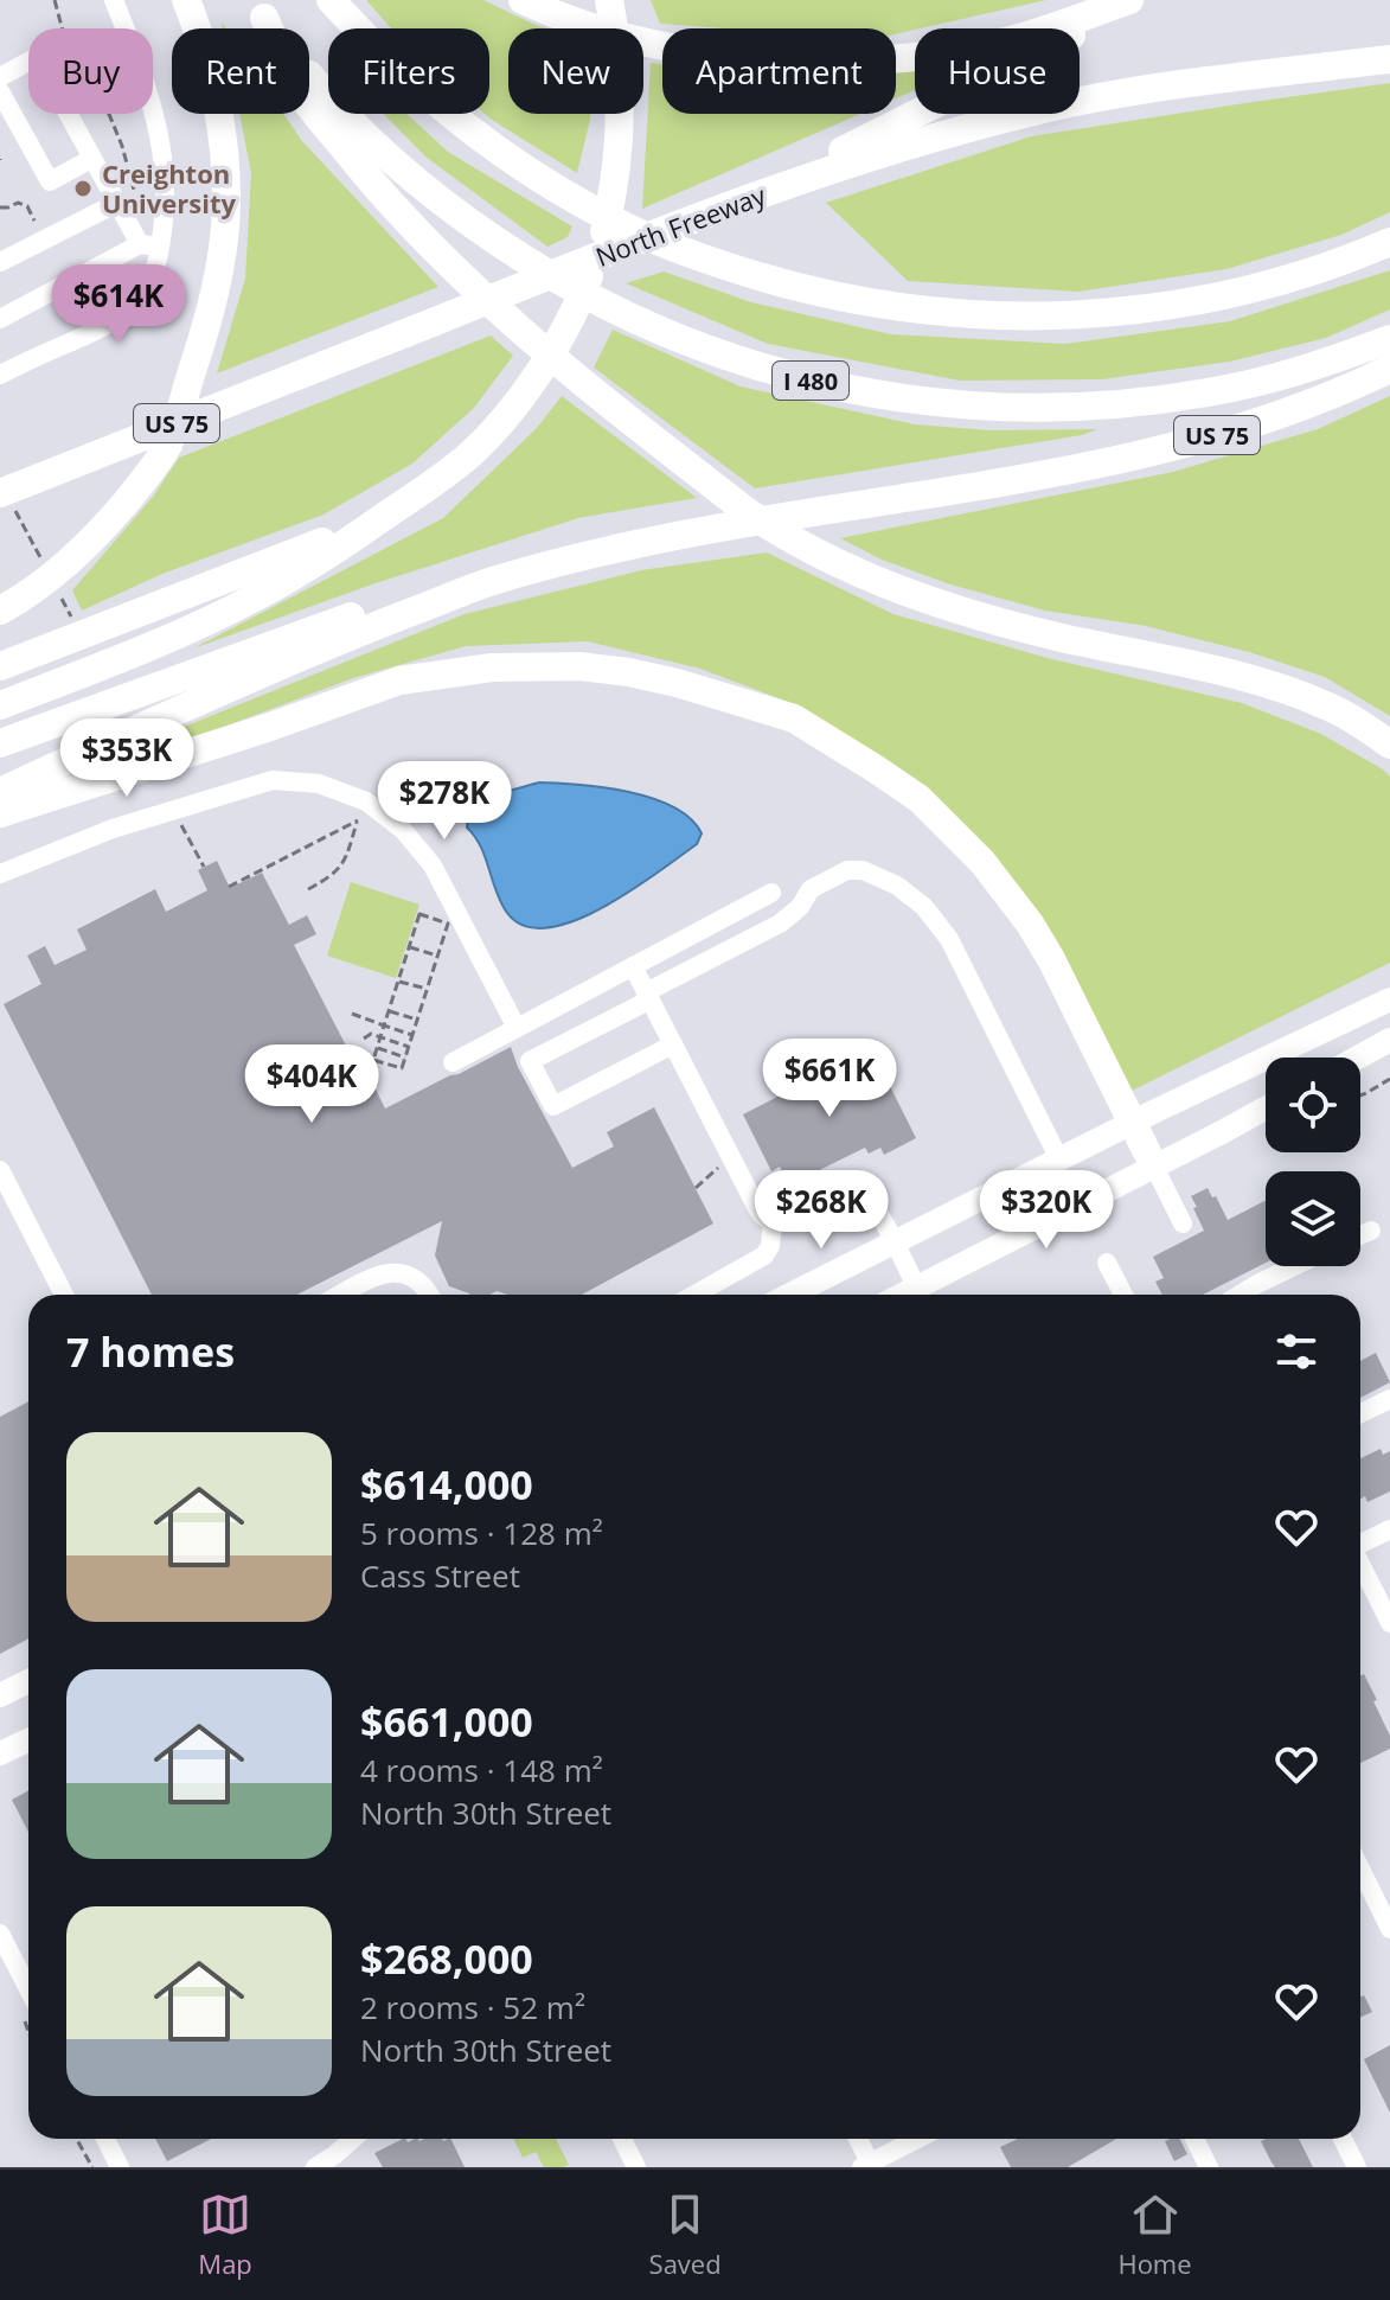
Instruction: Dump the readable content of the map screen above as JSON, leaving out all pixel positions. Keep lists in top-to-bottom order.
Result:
{
  "streets": {
    "highway": ["North Freeway", "I 480", "US 75"]
  },
  "places": ["Creighton University"],
  "page": {
    "chip": [
      "Buy",
      "Rent",
      "Filters",
      "New",
      "Apartment",
      "House"
    ],
    "price": [
      "$614K",
      "$353K",
      "$278K",
      "$661K",
      "$404K",
      "$268K",
      "$320K"
    ],
    "heading": "7 homes",
    "list": [
      {
        "name": "$614,000",
        "note": "5 rooms · 128 m² · Cass Street"
      },
      {
        "name": "$661,000",
        "note": "4 rooms · 148 m² · North 30th Street"
      },
      {
        "name": "$268,000",
        "note": "2 rooms · 52 m² · North 30th Street"
      }
    ],
    "tabs": ["Map", "Saved", "Home"]
  }
}
